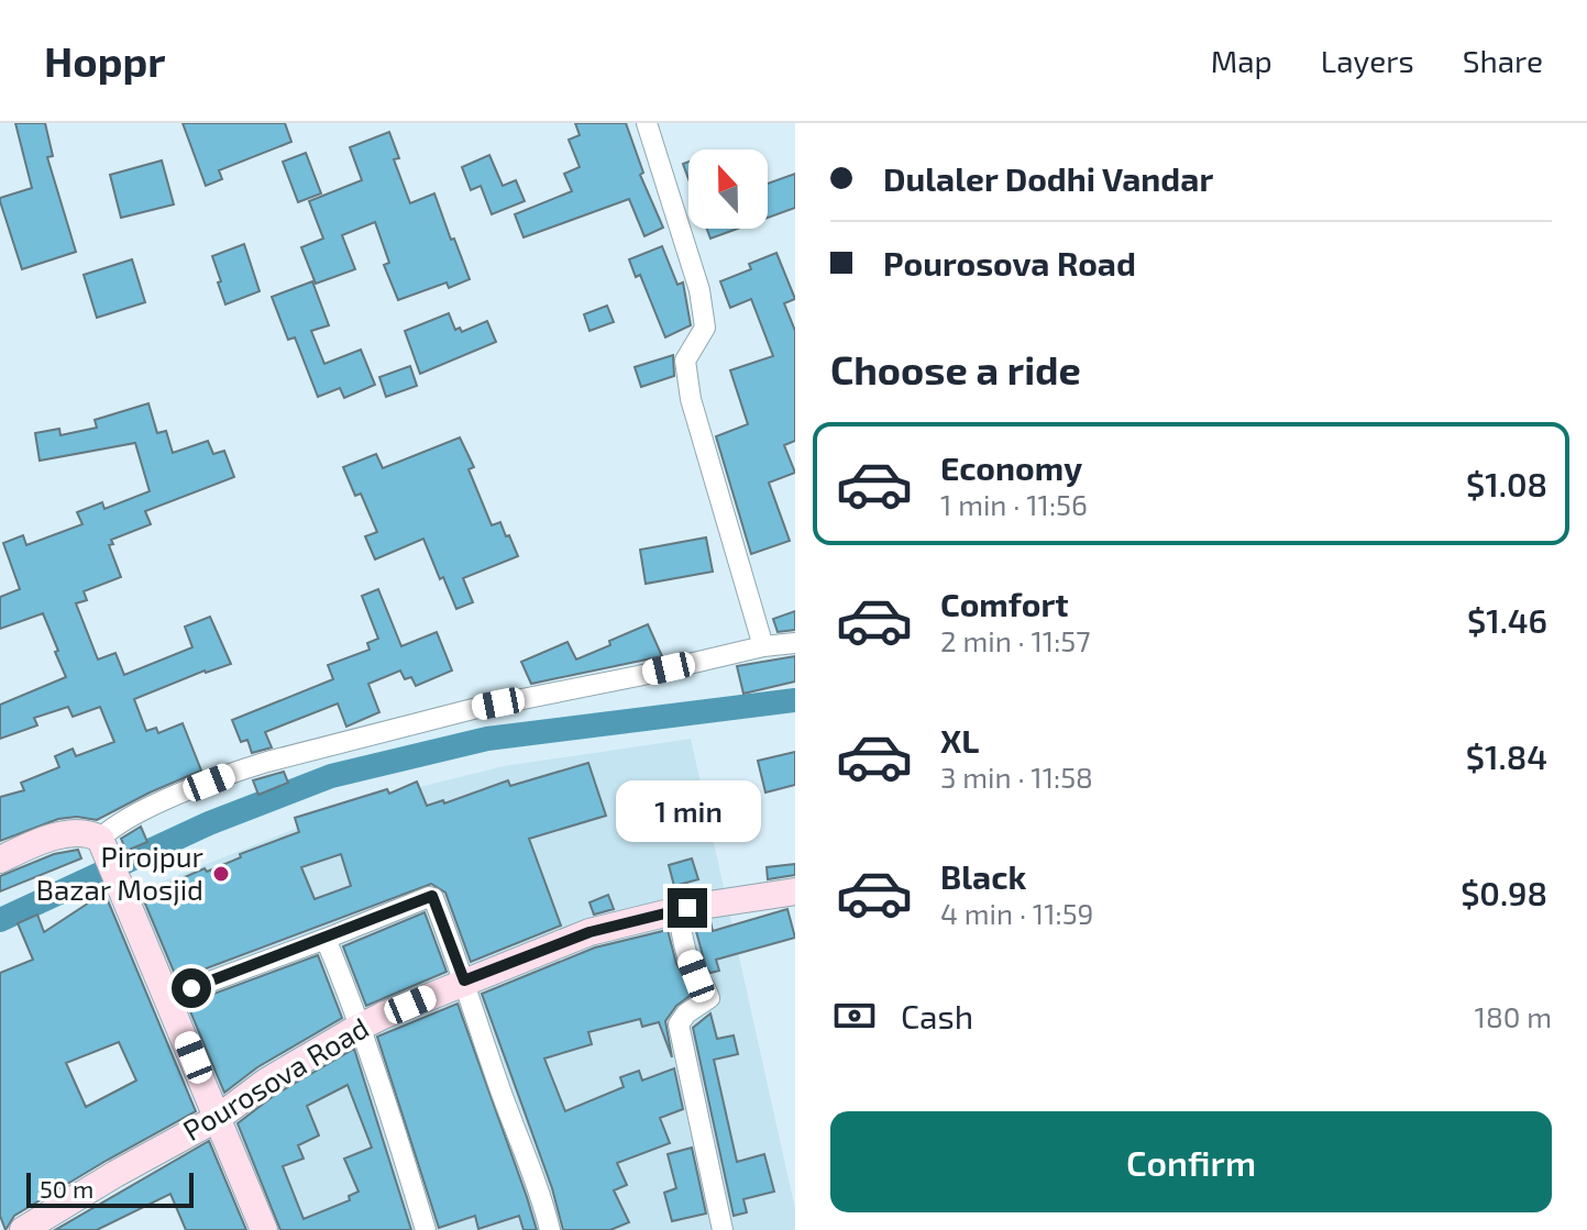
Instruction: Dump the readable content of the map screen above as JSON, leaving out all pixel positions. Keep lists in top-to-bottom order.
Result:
{
  "streets": {
    "street": ["Pourosova Road"]
  },
  "places": ["Pirojpur Bazar Mosjid"],
  "scale_bar": "50 m",
  "north": "top",
  "page": {
    "header": "Hoppr",
    "nav": ["Map", "Layers", "Share"],
    "banner": ["Dulaler Dodhi Vandar", "Pourosova Road"],
    "heading": "Choose a ride",
    "list": [
      {
        "name": "Economy",
        "note": "1 min · 11:56",
        "value": "$1.08"
      },
      {
        "name": "Comfort",
        "note": "2 min · 11:57",
        "value": "$1.46"
      },
      {
        "name": "XL",
        "note": "3 min · 11:58",
        "value": "$1.84"
      },
      {
        "name": "Black",
        "note": "4 min · 11:59",
        "value": "$0.98"
      }
    ],
    "bubble": "1 min",
    "pay": ["Cash", "180 m"],
    "buttons": "Confirm",
    "scale": "50 m"
  }
}
